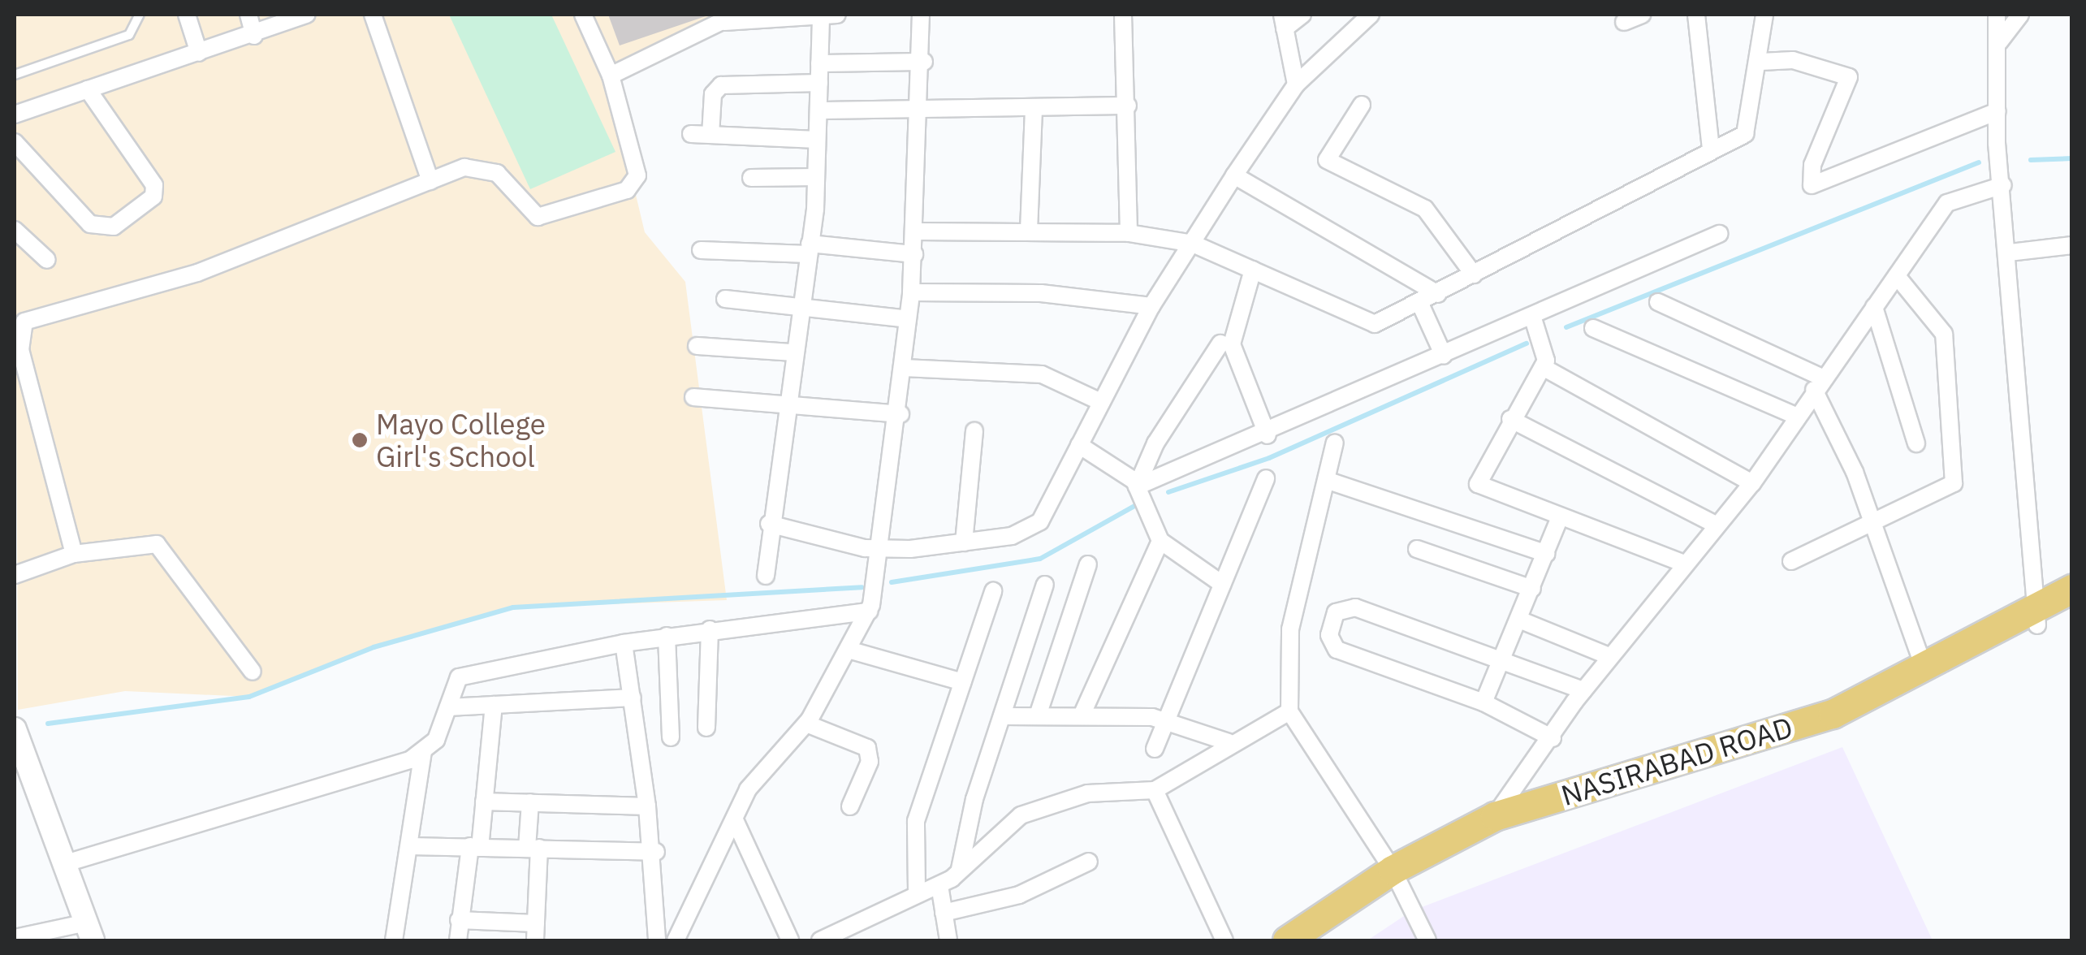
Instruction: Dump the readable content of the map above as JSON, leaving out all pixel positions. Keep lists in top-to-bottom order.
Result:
{
  "streets": {
    "highway": ["NASIRABAD ROAD"]
  },
  "places": ["Mayo College Girl's School"]
}
